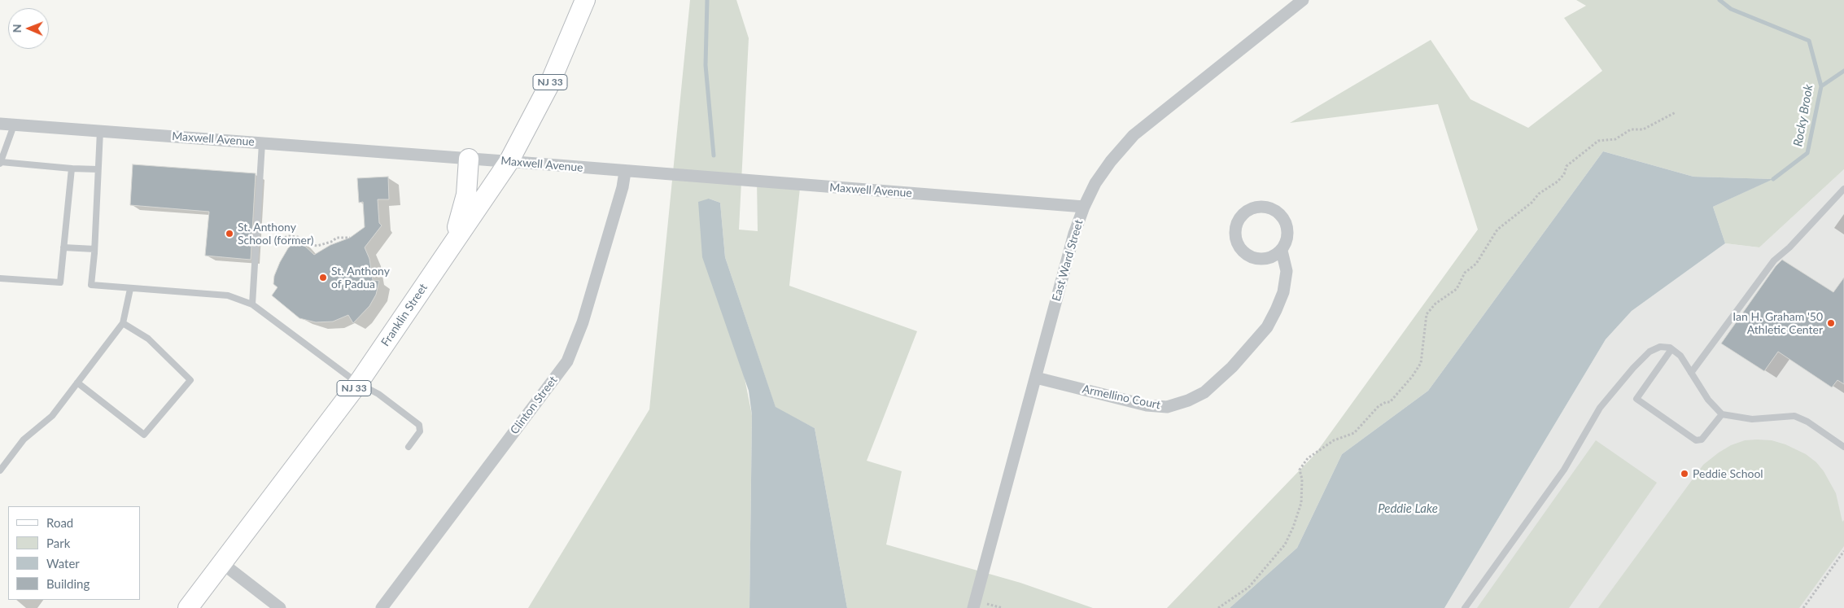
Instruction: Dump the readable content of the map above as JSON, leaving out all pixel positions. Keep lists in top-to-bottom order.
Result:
{
  "streets": {
    "main road": ["NJ 33", "Franklin Street"],
    "street": [
      "Maxwell Avenue",
      "East Ward Street",
      "Armellino Court",
      "Clinton Street"
    ]
  },
  "crossings": [
    ["Maxwell Avenue", "East Ward Street"],
    ["Maxwell Avenue", "Franklin Street"],
    ["Maxwell Avenue", "Clinton Street"],
    ["East Ward Street", "Armellino Court"]
  ],
  "water": ["Rocky Brook", "Peddie Lake"],
  "places": [
    "St. Anthony School (former)",
    "St. Anthony of Padua",
    "Ian H. Graham '50 Athletic Center",
    "Peddie School"
  ],
  "legend": [
    "Road",
    "Park",
    "Water",
    "Building"
  ],
  "north": "left"
}
